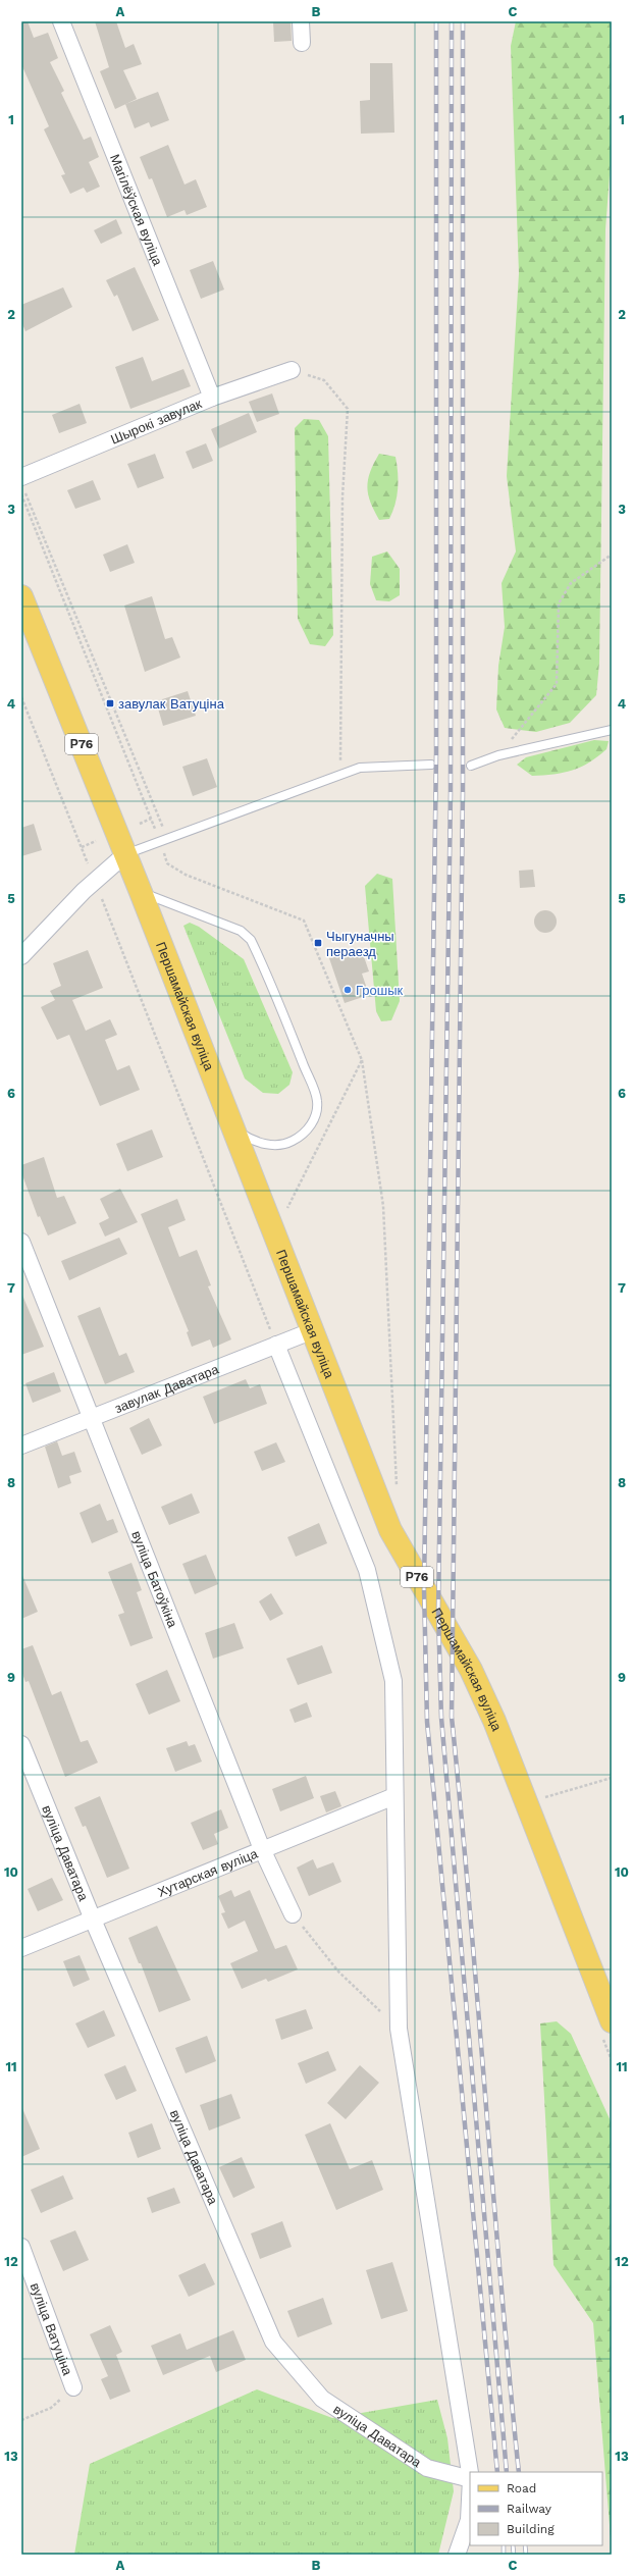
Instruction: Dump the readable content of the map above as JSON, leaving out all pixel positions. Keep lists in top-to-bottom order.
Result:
{
  "streets": {
    "main road": ["Р76", "Першамайская вуліца"],
    "street": [
      "Магілёўская вуліца",
      "Шырокі завулак",
      "завулак Даватара",
      "вуліца Батоўкіна",
      "вуліца Даватара",
      "Хутарская вуліца",
      "вуліца Ватуціна"
    ]
  },
  "crossings": [
    ["Магілёўская вуліца", "Шырокі завулак"],
    ["Першамайская вуліца", "завулак Даватара"],
    ["завулак Даватара", "вуліца Батоўкіна"],
    ["вуліца Батоўкіна", "Хутарская вуліца"],
    ["вуліца Даватара", "Хутарская вуліца"]
  ],
  "places": {
    "transit": ["завулак Ватуціна", "Чыгуначны пераезд"],
    "other": ["Грошык"]
  },
  "legend": ["Road", "Railway", "Building"],
  "grid": {
    "columns": ["A", "B", "C"],
    "rows": [
      "1",
      "2",
      "3",
      "4",
      "5",
      "6",
      "7",
      "8",
      "9",
      "10",
      "11",
      "12",
      "13"
    ]
  }
}
